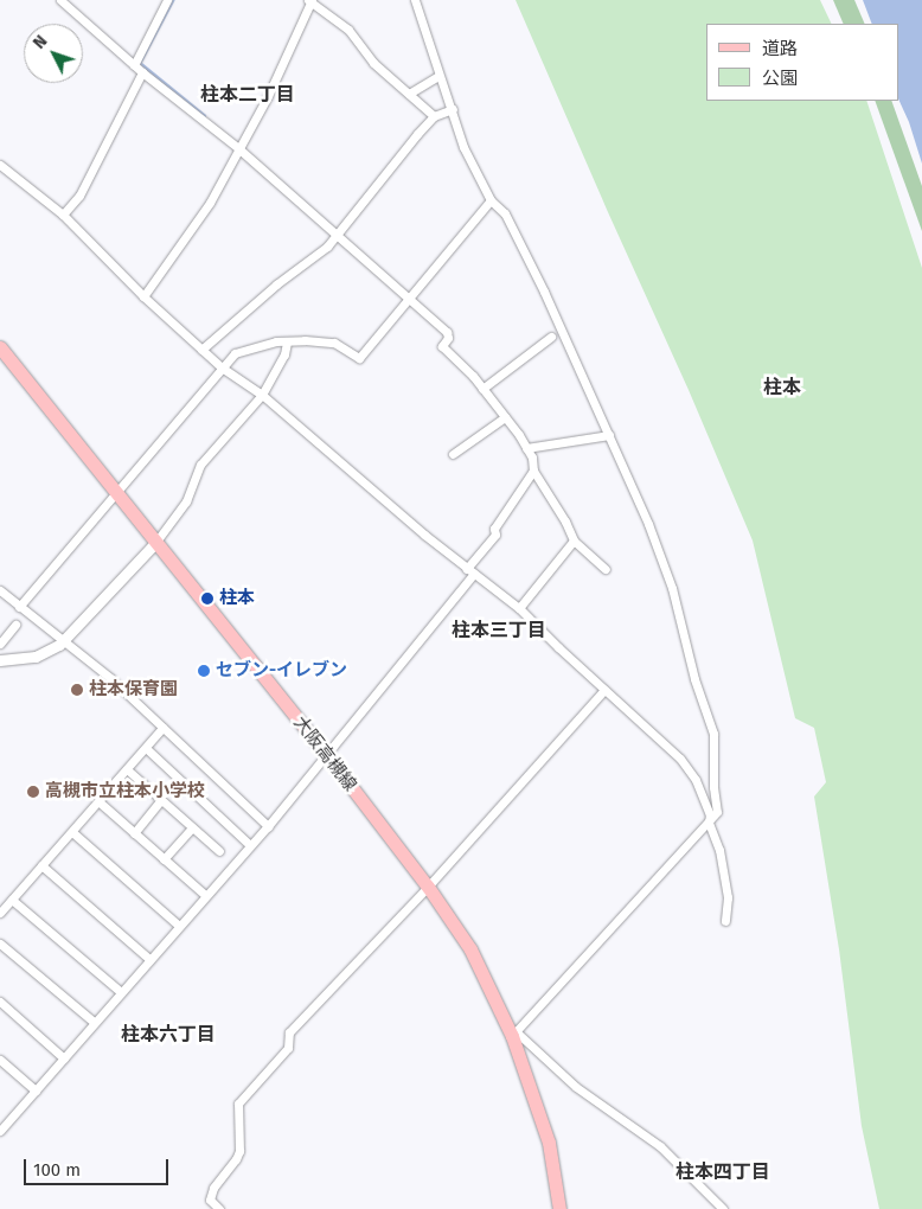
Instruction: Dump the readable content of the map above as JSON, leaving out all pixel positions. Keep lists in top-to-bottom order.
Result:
{
  "streets": {
    "main road": ["大阪高槻線"]
  },
  "districts": [
    "柱本二丁目",
    "柱本",
    "柱本三丁目",
    "柱本六丁目",
    "柱本四丁目"
  ],
  "places": [
    "柱本",
    "セブン-イレブン",
    "柱本保育園",
    "高槻市立柱本小学校"
  ],
  "legend": ["道路", "公園"],
  "scale_bar": "100 m",
  "north": "top left"
}
